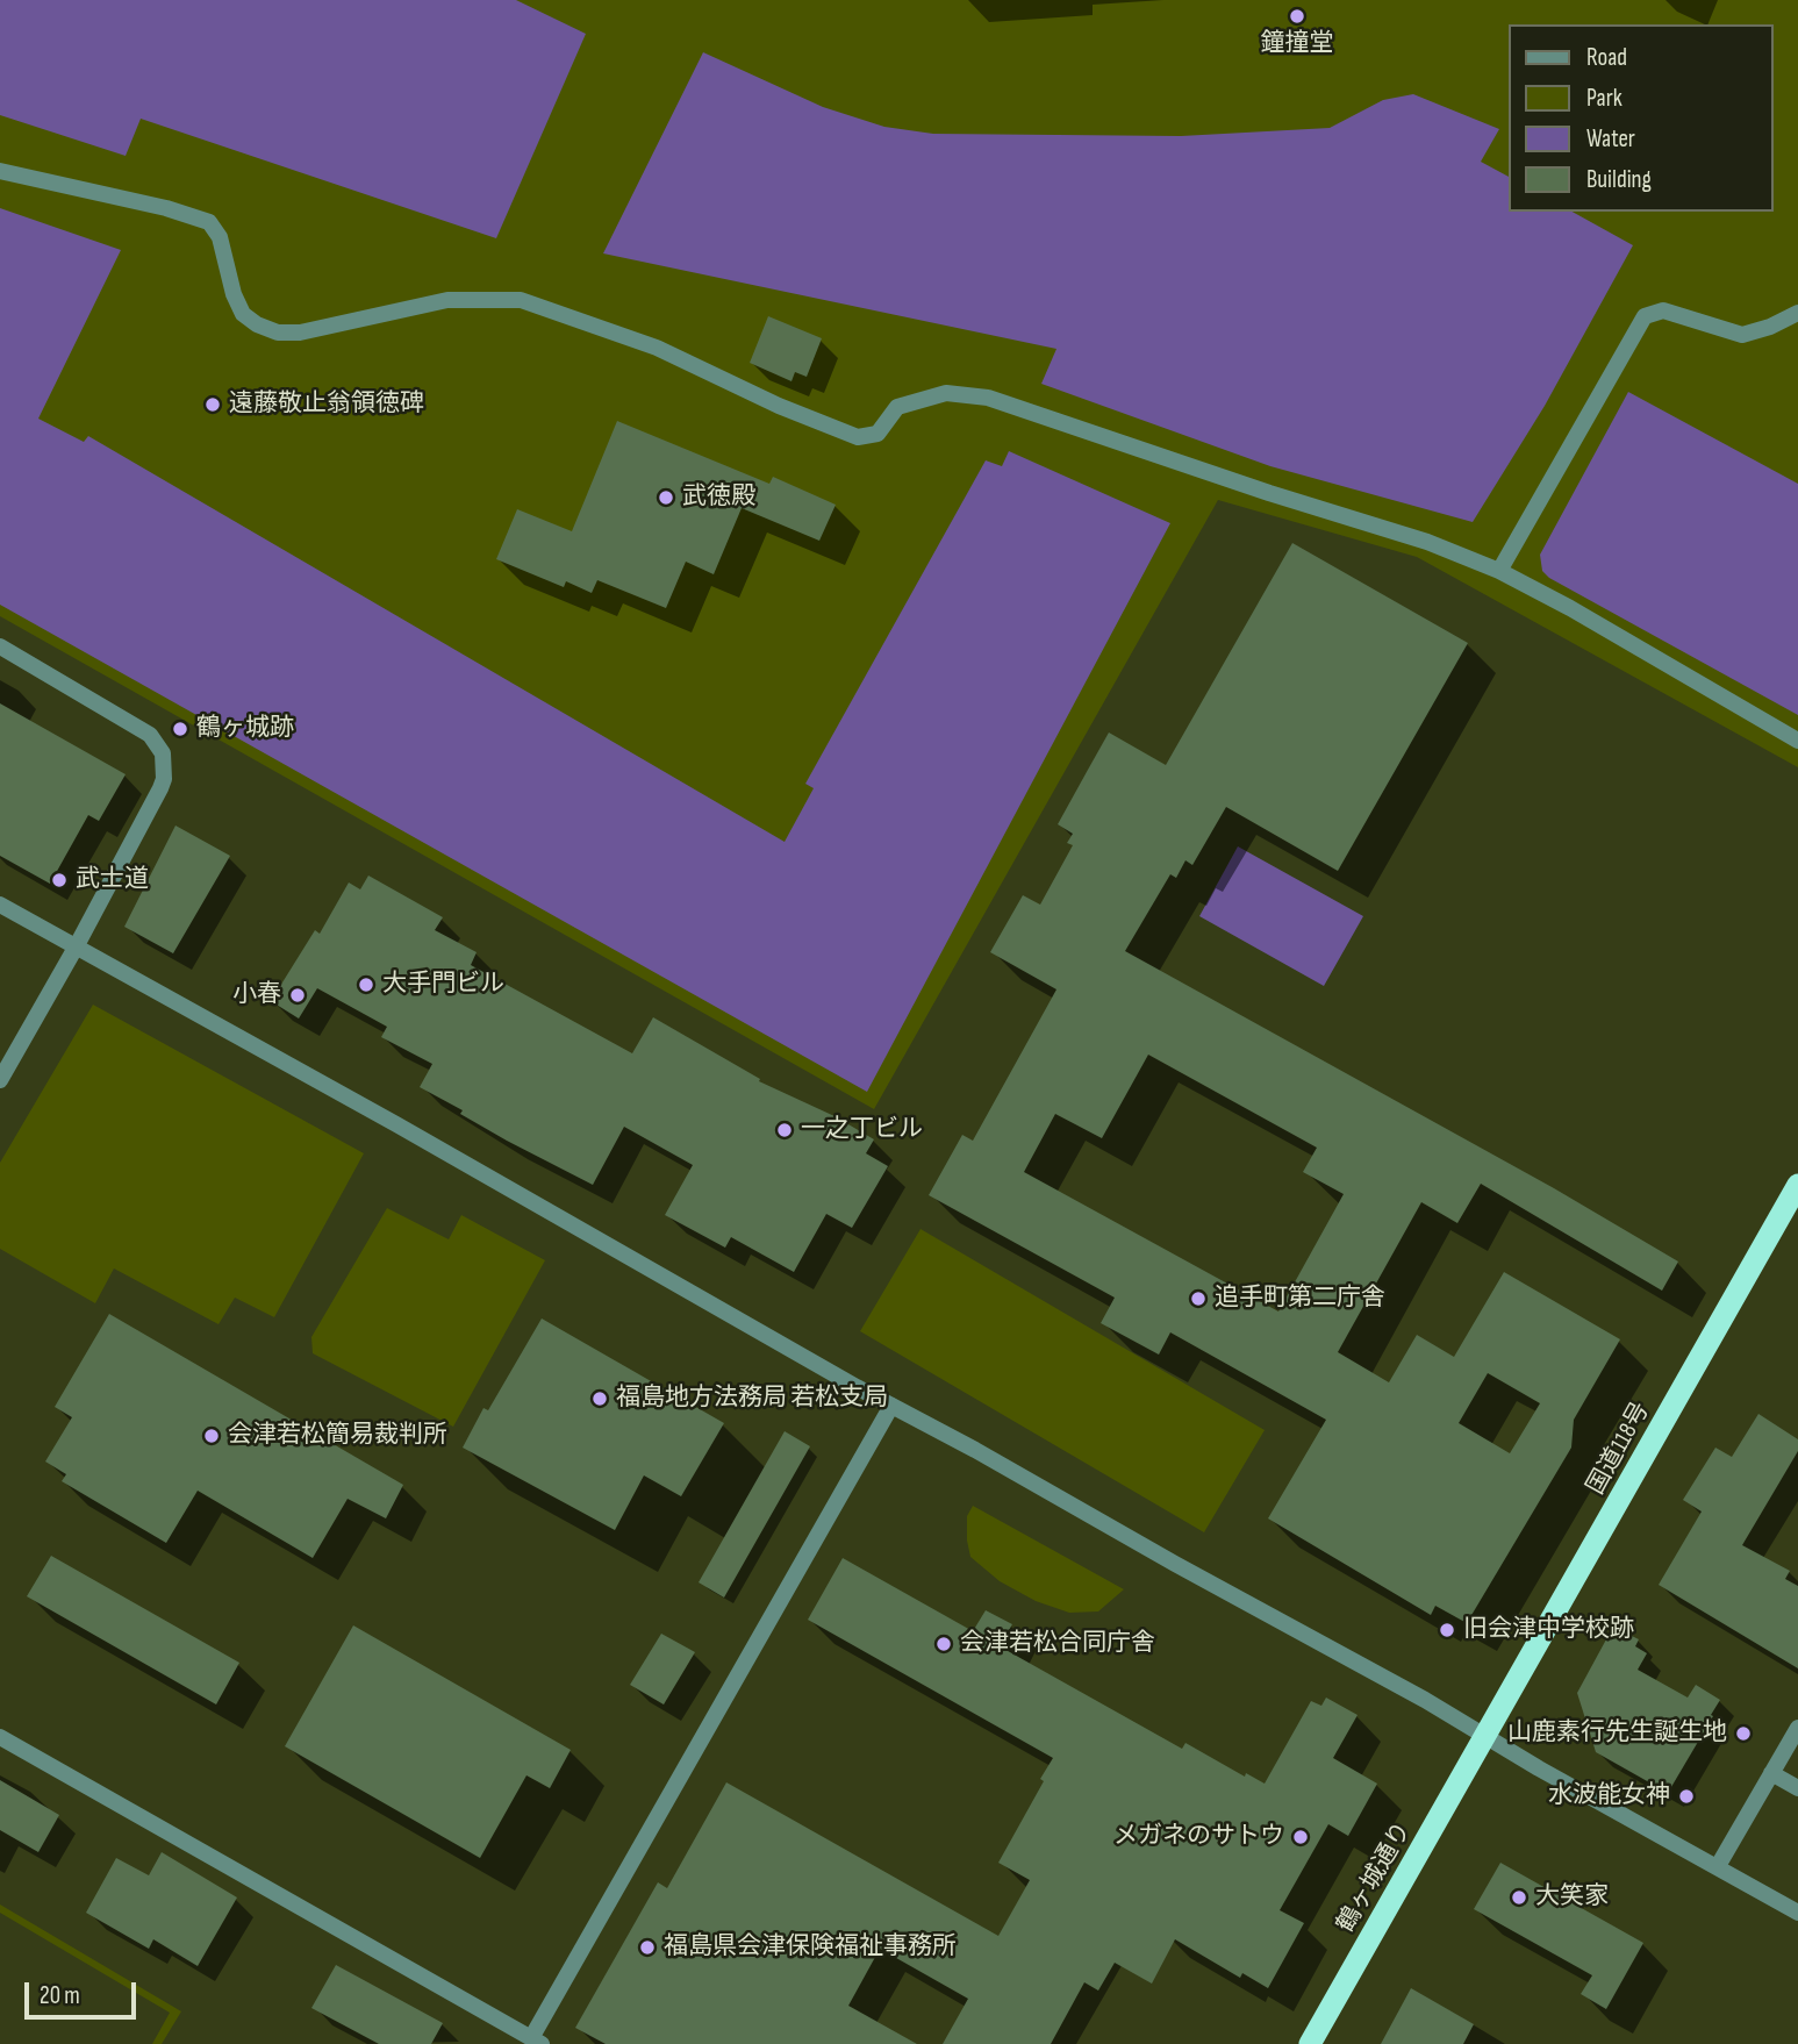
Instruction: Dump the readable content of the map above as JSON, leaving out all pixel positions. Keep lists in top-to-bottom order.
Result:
{
  "streets": {
    "highway": ["国道118号", "鶴ヶ城通り"]
  },
  "crossings": [
    ["国道118号", "鶴ヶ城通り"]
  ],
  "places": [
    "鐘撞堂",
    "遠藤敬止翁領徳碑",
    "武徳殿",
    "鶴ヶ城跡",
    "武士道",
    "大手門ビル",
    "小春",
    "一之丁ビル",
    "追手町第二庁舎",
    "福島地方法務局 若松支局",
    "会津若松簡易裁判所",
    "旧会津中学校跡",
    "会津若松合同庁舎",
    "山鹿素行先生誕生地",
    "水波能女神",
    "メガネのサトウ",
    "大笑家",
    "福島県会津保険福祉事務所"
  ],
  "legend": [
    "Road",
    "Park",
    "Water",
    "Building"
  ],
  "scale_bar": "20 m"
}
